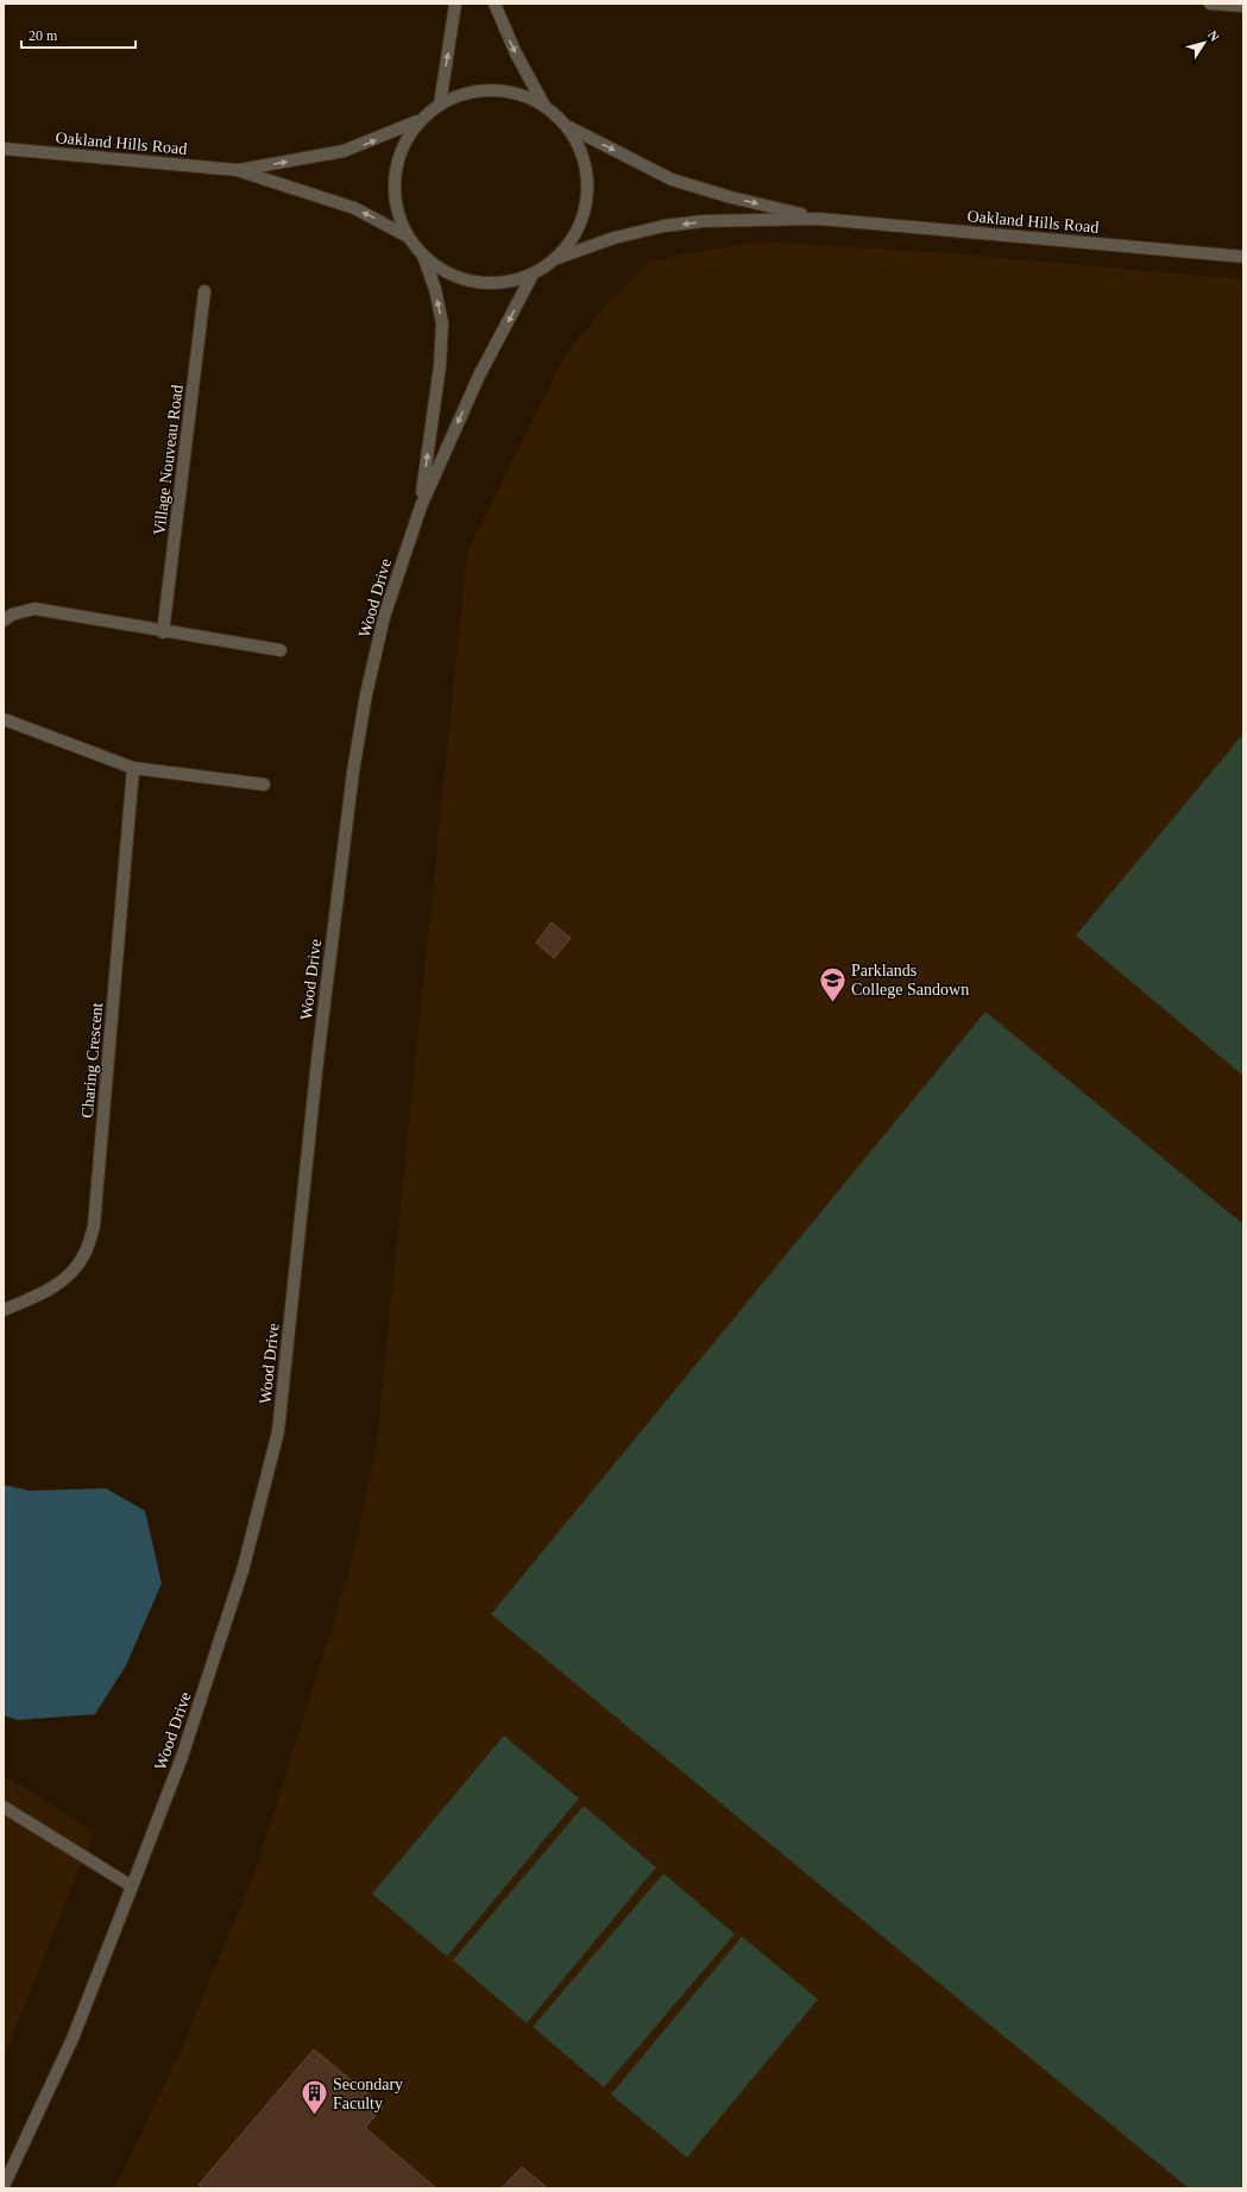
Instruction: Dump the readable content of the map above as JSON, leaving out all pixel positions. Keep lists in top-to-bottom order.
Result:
{
  "streets": {
    "street": [
      "Oakland Hills Road",
      "Village Nouveau Road",
      "Wood Drive",
      "Charing Crescent"
    ]
  },
  "places": {
    "school or university": ["Parklands College Sandown"],
    "building": ["Secondary Faculty"]
  },
  "scale_bar": "20 m",
  "north": "top right"
}
